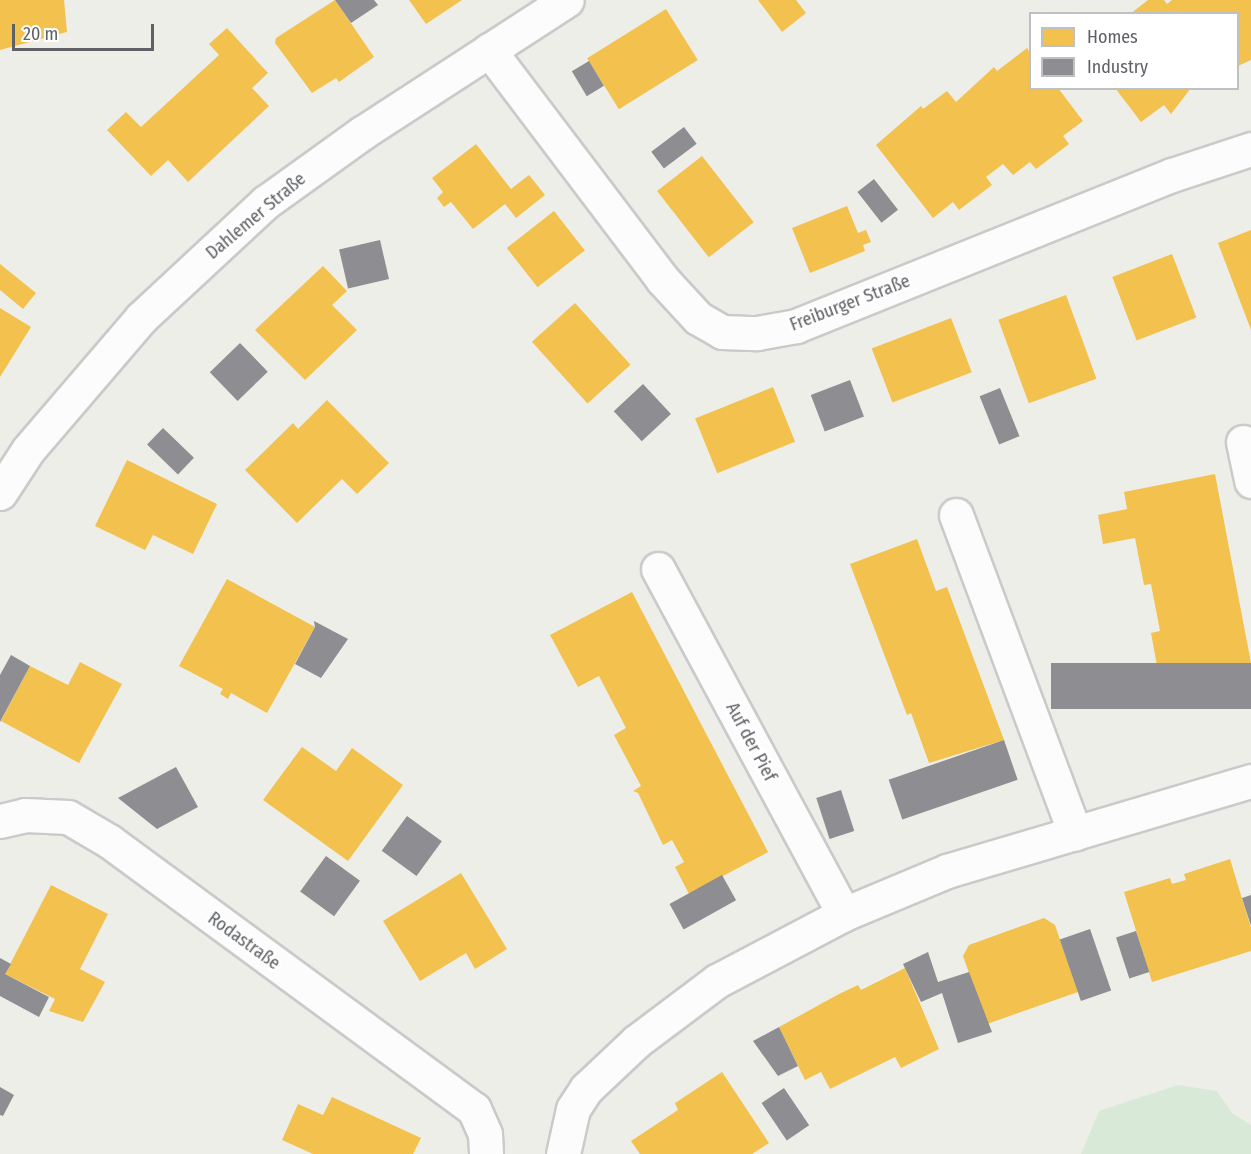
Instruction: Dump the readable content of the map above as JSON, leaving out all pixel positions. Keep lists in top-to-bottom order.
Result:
{
  "streets": {
    "street": [
      "Dahlemer Straße",
      "Freiburger Straße",
      "Auf der Pief",
      "Rodastraße"
    ]
  },
  "crossings": [
    ["Dahlemer Straße", "Freiburger Straße"]
  ],
  "legend": ["Homes", "Industry"],
  "scale_bar": "20 m"
}
